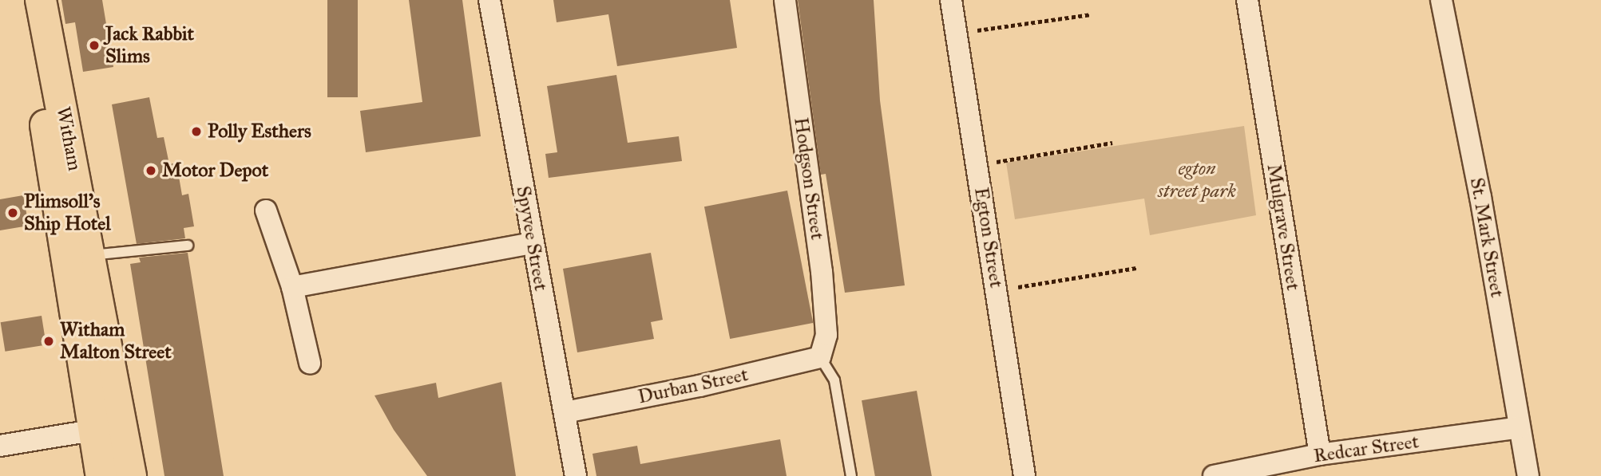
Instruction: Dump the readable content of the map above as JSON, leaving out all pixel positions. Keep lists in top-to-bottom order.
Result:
{
  "streets": {
    "highway": ["Witham"],
    "street": [
      "Hodgson Street",
      "Mulgrave Street",
      "Egton Street",
      "St. Mark Street",
      "Spyvee Street",
      "Durban Street",
      "Redcar Street"
    ]
  },
  "crossings": [
    ["Hodgson Street", "Durban Street"],
    ["Mulgrave Street", "Redcar Street"],
    ["St. Mark Street", "Redcar Street"],
    ["Spyvee Street", "Durban Street"]
  ],
  "parks": ["egton street park"],
  "places": [
    "Jack Rabbit Slims",
    "Polly Esthers",
    "Motor Depot",
    "Plimsoll's Ship Hotel",
    "Witham Malton Street"
  ]
}
